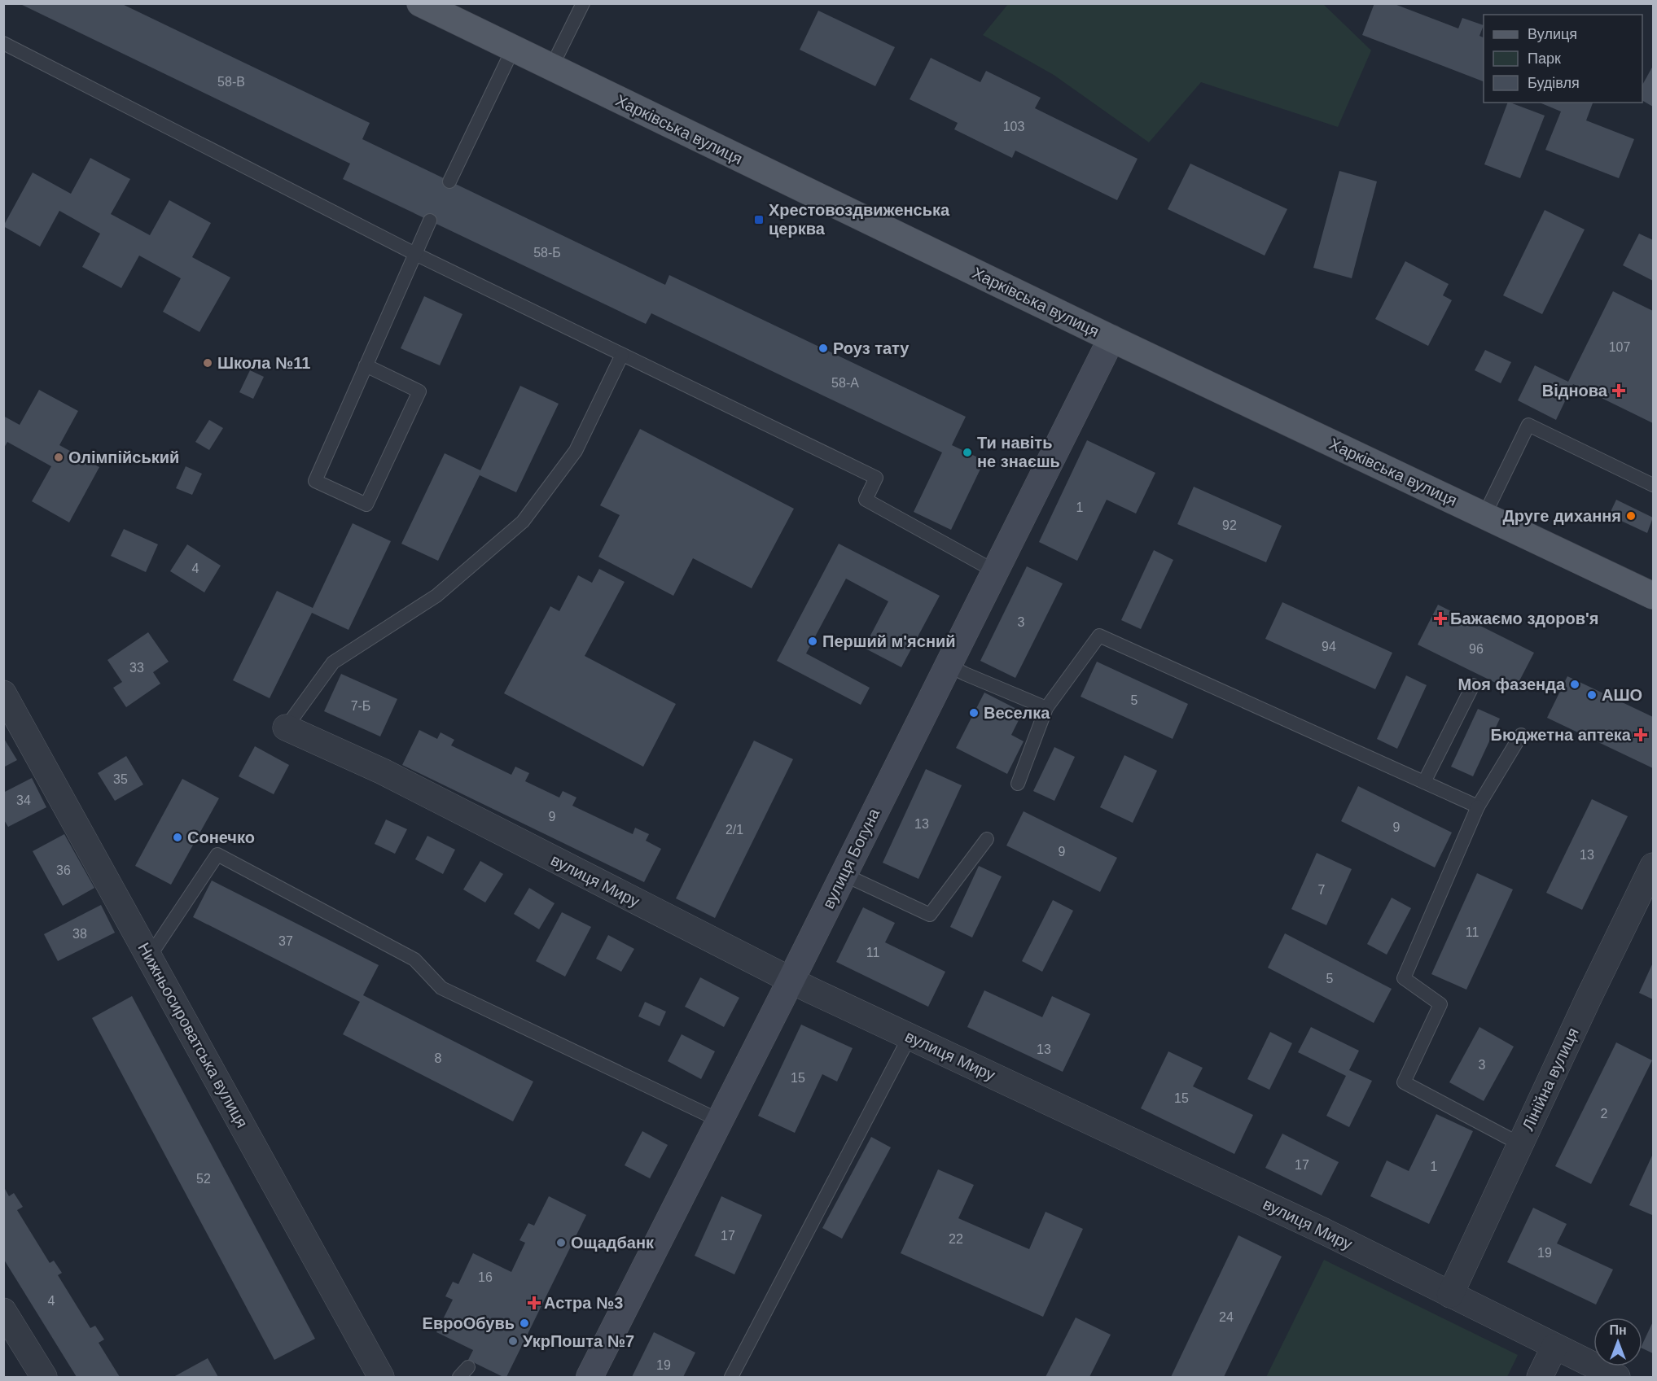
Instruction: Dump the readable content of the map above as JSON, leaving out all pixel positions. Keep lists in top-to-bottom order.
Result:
{
  "streets": {
    "main road": ["Харківська вулиця", "вулиця Богуна"],
    "street": ["вулиця Миру", "Нижньосироватська вулиця", "Лінійна вулиця"]
  },
  "crossings": [
    ["Харківська вулиця", "вулиця Богуна"],
    ["вулиця Богуна", "вулиця Миру"],
    ["вулиця Миру", "Лінійна вулиця"]
  ],
  "places": {
    "transit": ["Хрестовоздвиженська церква"],
    "other": [
      "Роуз тату",
      "Школа №11",
      "Ти навіть не знаєшь",
      "Олімпійський",
      "Друге дихання",
      "Перший м'ясний",
      "Моя фазенда",
      "АШО",
      "Веселка",
      "Сонечко",
      "Ощадбанк",
      "ЕвроОбувь",
      "УкрПошта №7"
    ],
    "health": [
      "Віднова",
      "Бажаємо здоров'я",
      "Бюджетна аптека",
      "Астра №3"
    ]
  },
  "house_numbers": [
    "58-В",
    "103",
    "58-Б",
    "107",
    "58-А",
    "1",
    "92",
    "4",
    "3",
    "94",
    "96",
    "33",
    "5",
    "7-Б",
    "35",
    "34",
    "9",
    "13",
    "9",
    "2/1",
    "9",
    "13",
    "36",
    "7",
    "11",
    "38",
    "37",
    "11",
    "5",
    "13",
    "8",
    "3",
    "15",
    "15",
    "2",
    "17",
    "1",
    "52",
    "17",
    "22",
    "19",
    "16",
    "4",
    "24",
    "19"
  ],
  "legend": ["Вулиця", "Парк", "Будівля"],
  "north": "top"
}
